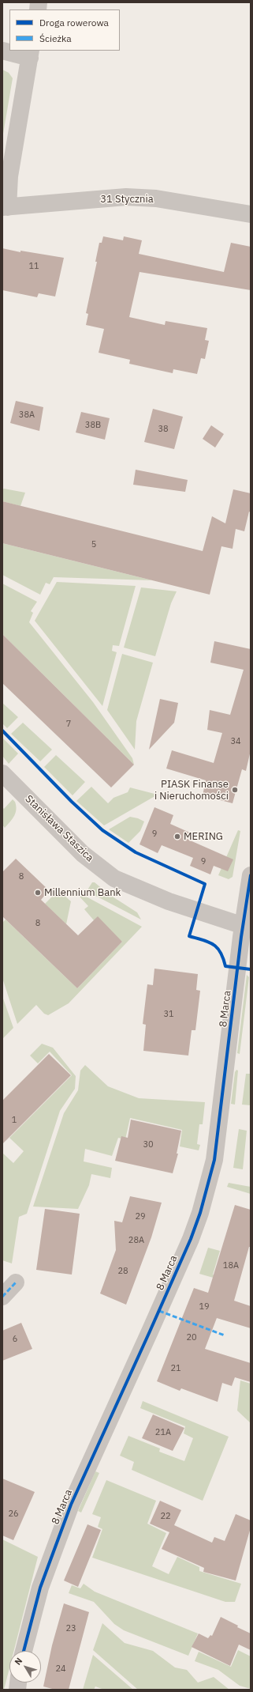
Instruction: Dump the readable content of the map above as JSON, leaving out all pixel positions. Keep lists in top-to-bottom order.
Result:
{
  "streets": {
    "street": ["31 Stycznia", "Stanisława Staszica", "8 Marca"]
  },
  "crossings": [
    ["Stanisława Staszica", "8 Marca"]
  ],
  "places": ["PIASK Finanse i Nieruchomości", "MERING", "Millennium Bank"],
  "house_numbers": [
    "11",
    "38A",
    "38B",
    "38",
    "5",
    "7",
    "34",
    "9",
    "9",
    "8",
    "8",
    "31",
    "1",
    "30",
    "29",
    "28A",
    "18A",
    "28",
    "19",
    "20",
    "6",
    "21",
    "21A",
    "26",
    "22",
    "23",
    "24"
  ],
  "legend": ["Droga rowerowa", "Ścieżka"],
  "north": "top left"
}
